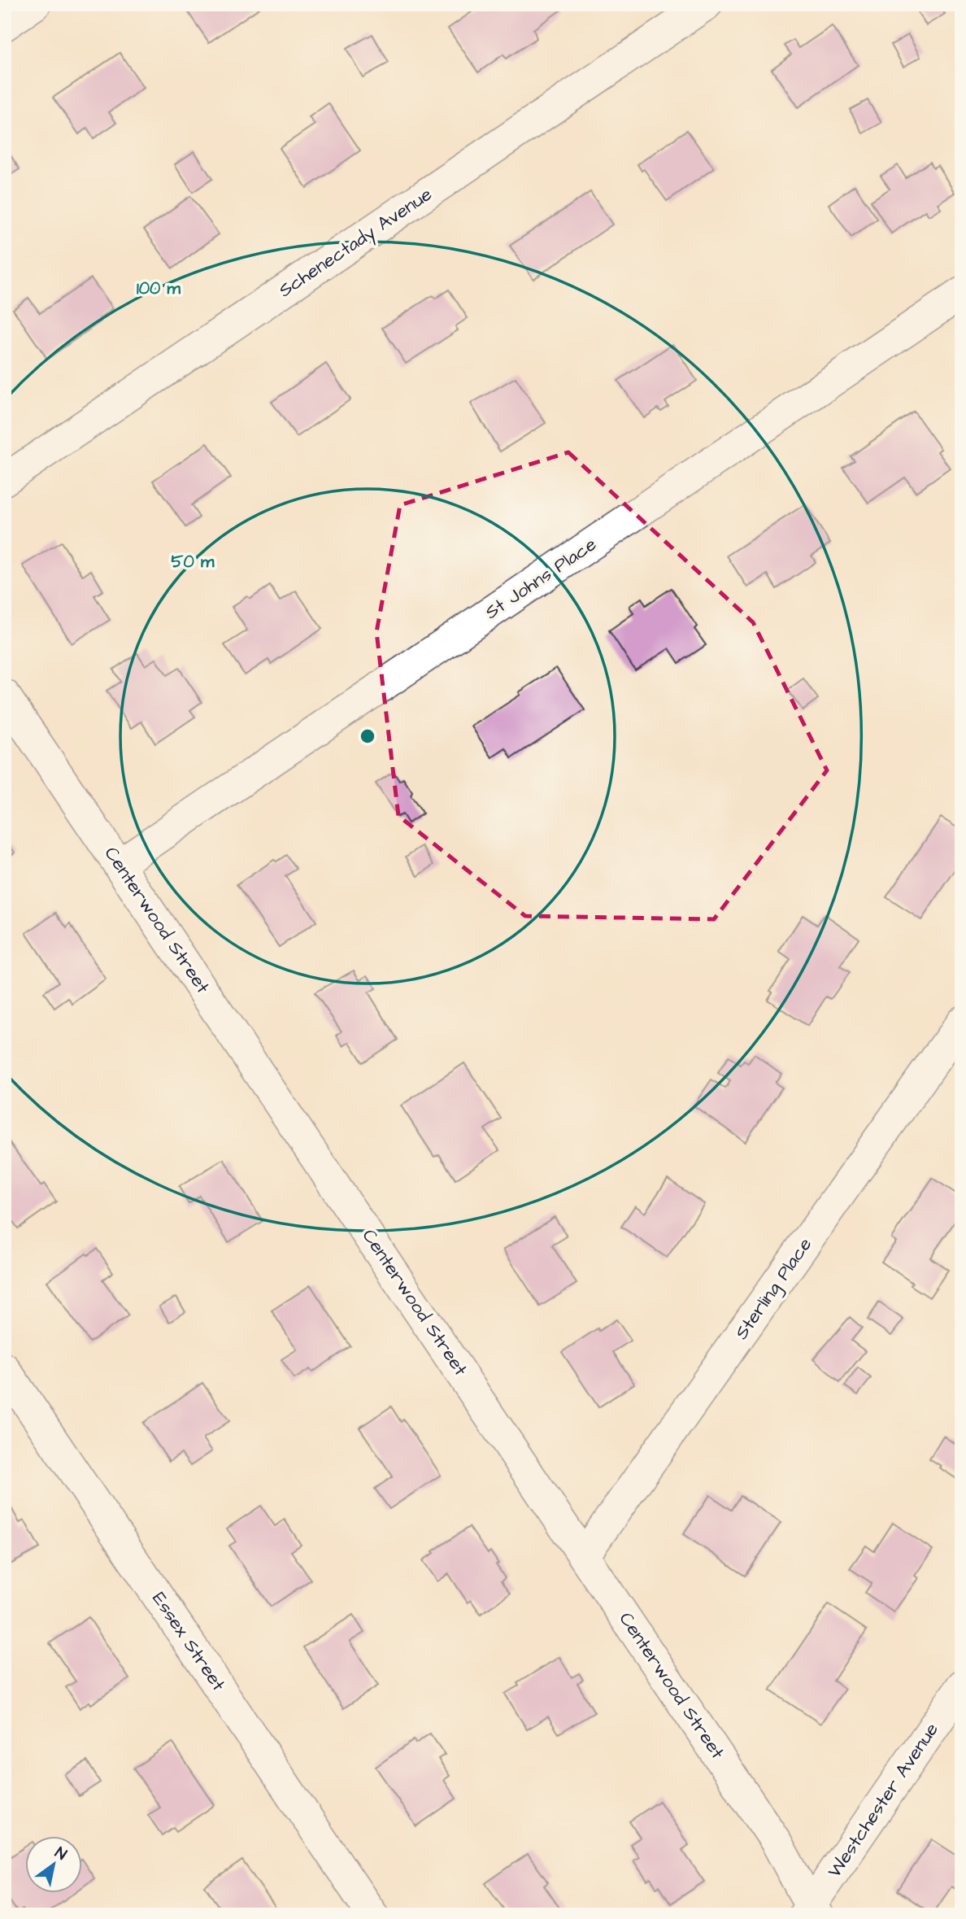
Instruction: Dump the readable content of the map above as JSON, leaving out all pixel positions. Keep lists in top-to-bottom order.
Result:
{
  "streets": {
    "street": [
      "Schenectady Avenue",
      "St Johns Place",
      "Centerwood Street",
      "Sterling Place",
      "Essex Street",
      "Westchester Avenue"
    ]
  },
  "crossings": [
    ["St Johns Place", "Centerwood Street"],
    ["Centerwood Street", "Sterling Place"],
    ["Centerwood Street", "Westchester Avenue"]
  ],
  "north": "top right",
  "rings": ["100 m", "50 m"]
}
